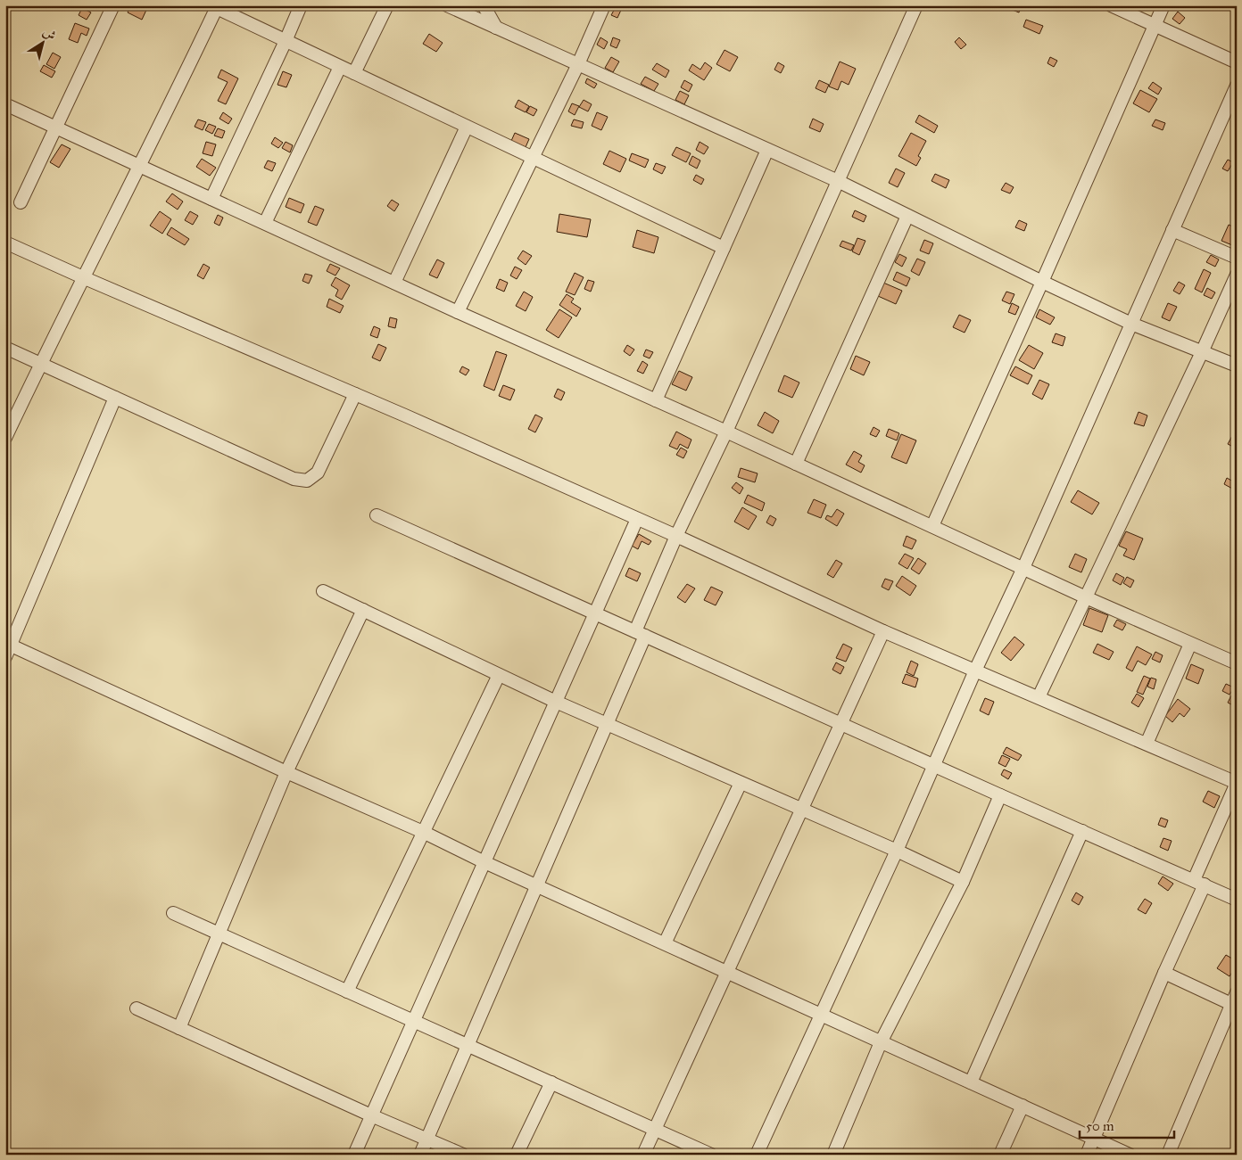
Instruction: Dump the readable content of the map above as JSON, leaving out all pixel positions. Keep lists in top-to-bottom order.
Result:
{
  "scale_bar": "50 m",
  "north": "top right"
}
